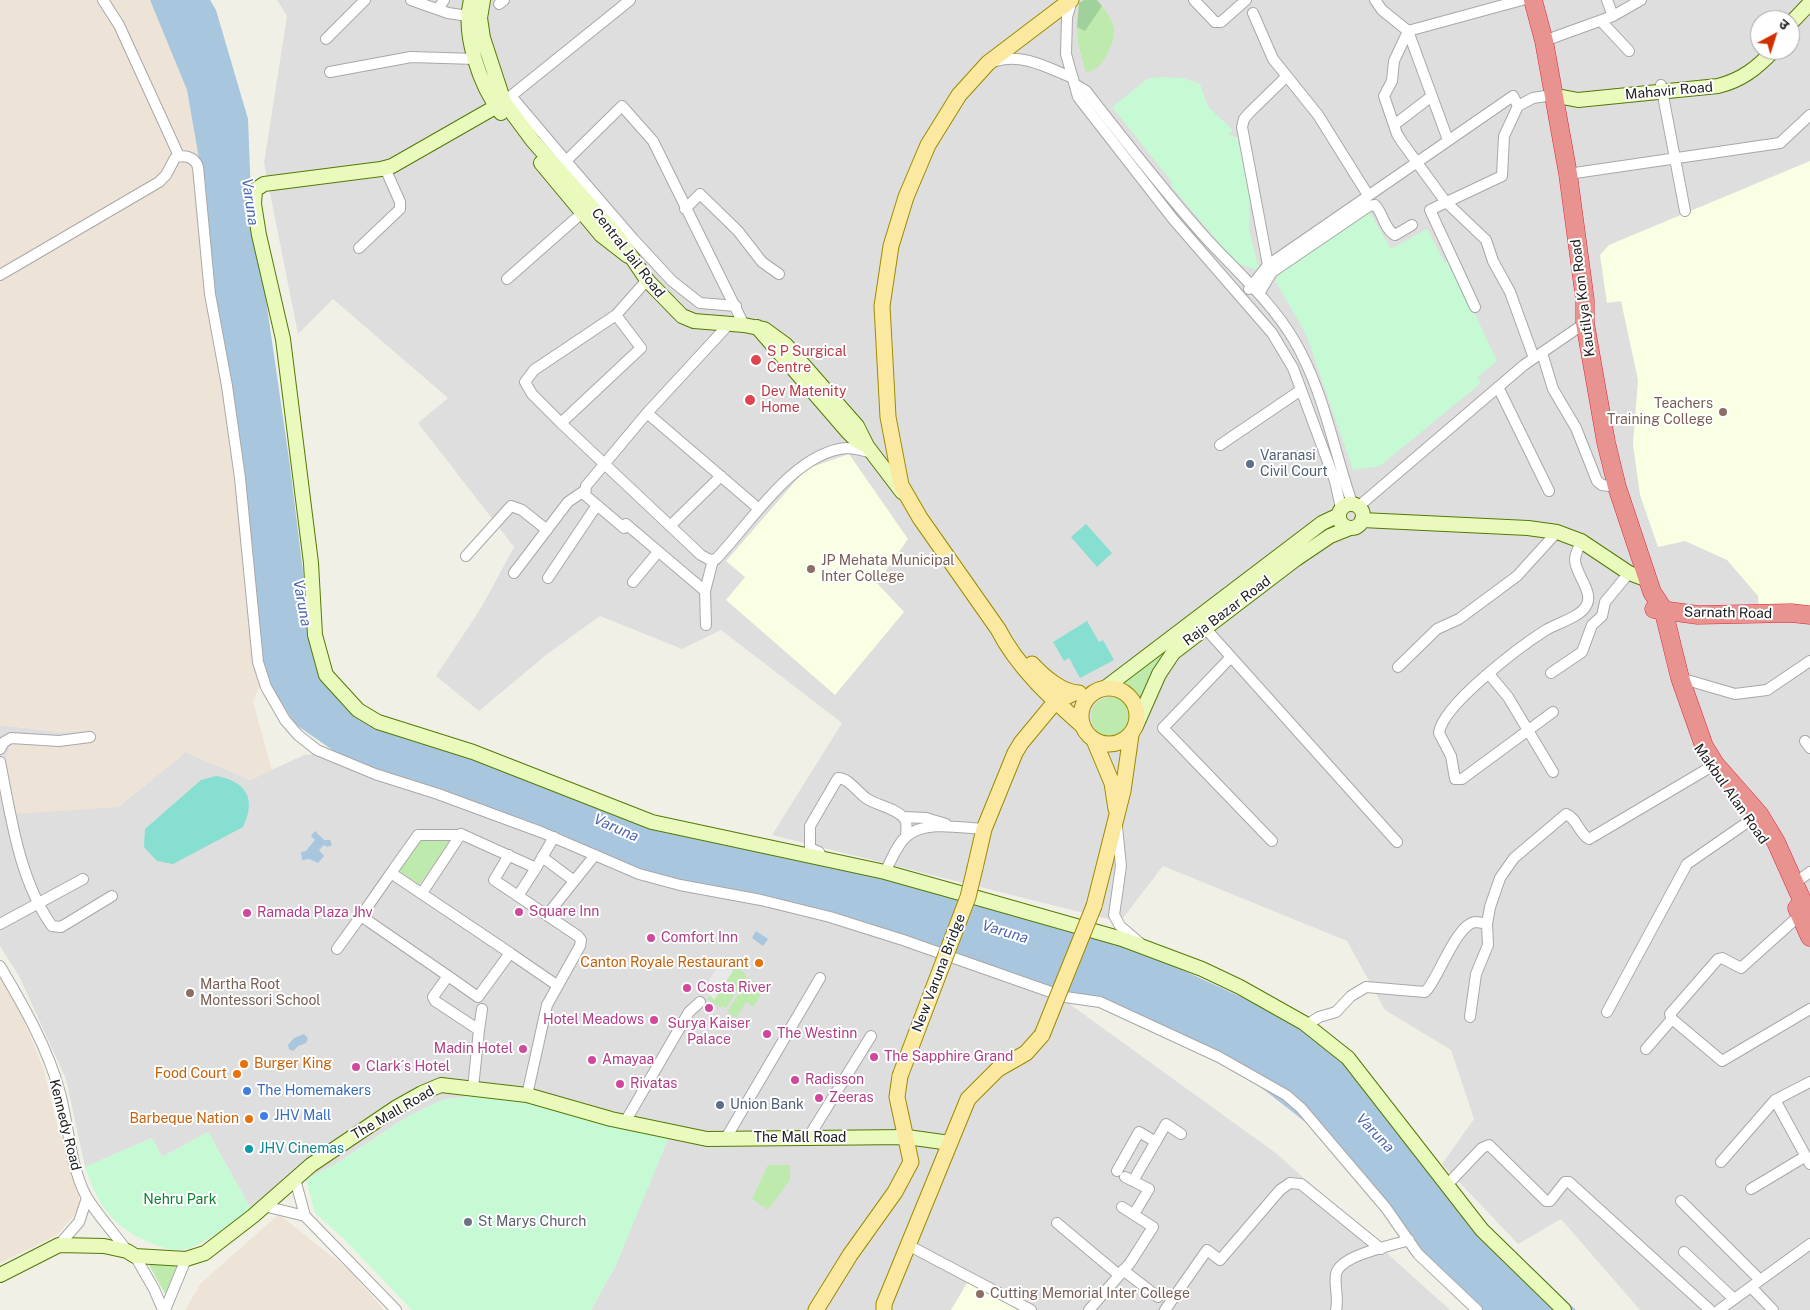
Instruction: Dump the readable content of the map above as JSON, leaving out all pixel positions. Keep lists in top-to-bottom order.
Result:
{
  "streets": {
    "highway": ["Kautilya Kon Road", "Sarnath Road", "Makbul Alan Road"],
    "main road": ["New Varuna Bridge"],
    "street": [
      "Mahavir Road",
      "Central Jail Road",
      "Raja Bazar Road",
      "The Mall Road",
      "Kennedy Road"
    ]
  },
  "crossings": [
    ["Kautilya Kon Road", "Sarnath Road"],
    ["Kautilya Kon Road", "Makbul Alan Road"],
    ["Sarnath Road", "Makbul Alan Road"],
    ["New Varuna Bridge", "The Mall Road"],
    ["The Mall Road", "Kennedy Road"]
  ],
  "water": ["Varuna"],
  "parks": ["Nehru Park"],
  "places": [
    "S P Surgical Centre",
    "Dev Matenity Home",
    "Teachers Training College",
    "Varanasi Civil Court",
    "JP Mehata Municipal Inter College",
    "Square Inn",
    "Ramada Plaza Jhv",
    "Comfort Inn",
    "Canton Royale Restaurant",
    "Costa River",
    "Martha Root Montessori School",
    "Surya Kaiser Palace",
    "Hotel Meadows",
    "The Westinn",
    "Madin Hotel",
    "The Sapphire Grand",
    "Amayaa",
    "Burger King",
    "Clark´s Hotel",
    "Food Court",
    "Radisson",
    "Rivatas",
    "The Homemakers",
    "Zeeras",
    "Union Bank",
    "JHV Mall",
    "Barbeque Nation",
    "JHV Cinemas",
    "St Marys Church",
    "Cutting Memorial Inter College"
  ],
  "north": "top right"
}
